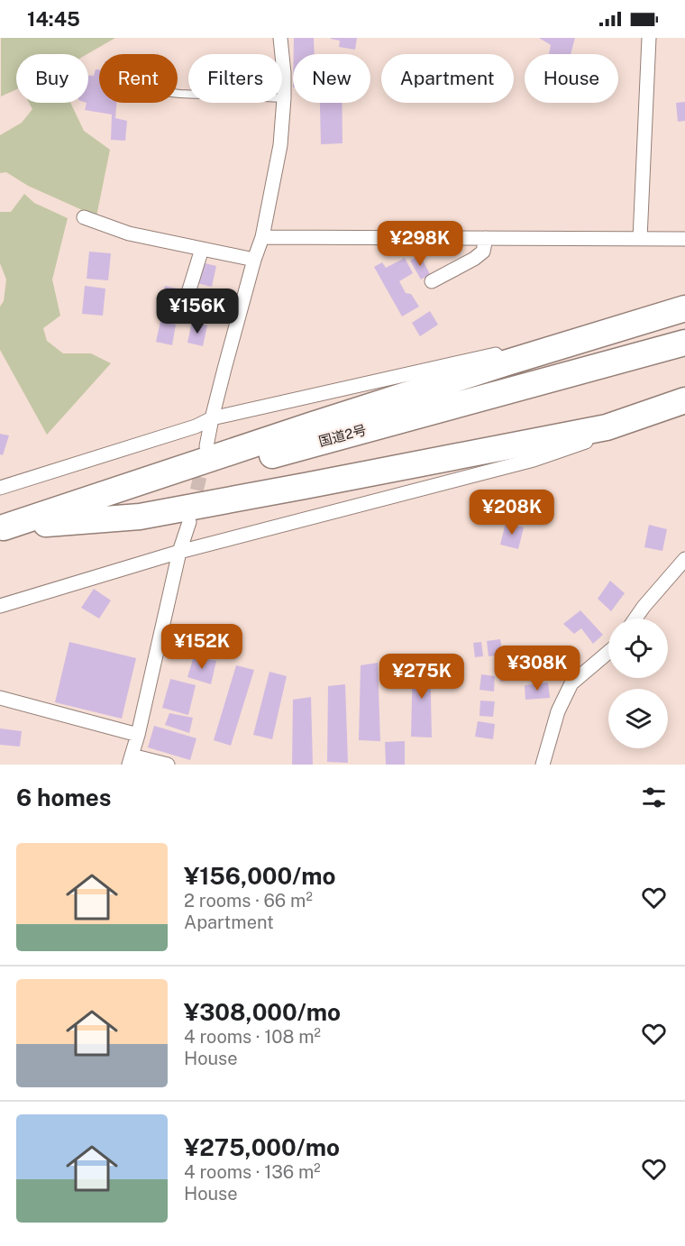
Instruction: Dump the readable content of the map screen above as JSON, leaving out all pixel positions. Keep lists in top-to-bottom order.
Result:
{
  "streets": {
    "highway": ["国道2号"]
  },
  "page": {
    "status": "14:45",
    "chip": [
      "Buy",
      "Rent",
      "Filters",
      "New",
      "Apartment",
      "House"
    ],
    "price": [
      "¥298K",
      "¥156K",
      "¥208K",
      "¥152K",
      "¥308K",
      "¥275K"
    ],
    "heading": "6 homes",
    "list": [
      {
        "name": "¥156,000/mo",
        "note": "2 rooms · 66 m² · Apartment"
      },
      {
        "name": "¥308,000/mo",
        "note": "4 rooms · 108 m² · House"
      },
      {
        "name": "¥275,000/mo",
        "note": "4 rooms · 136 m² · House"
      }
    ]
  }
}
